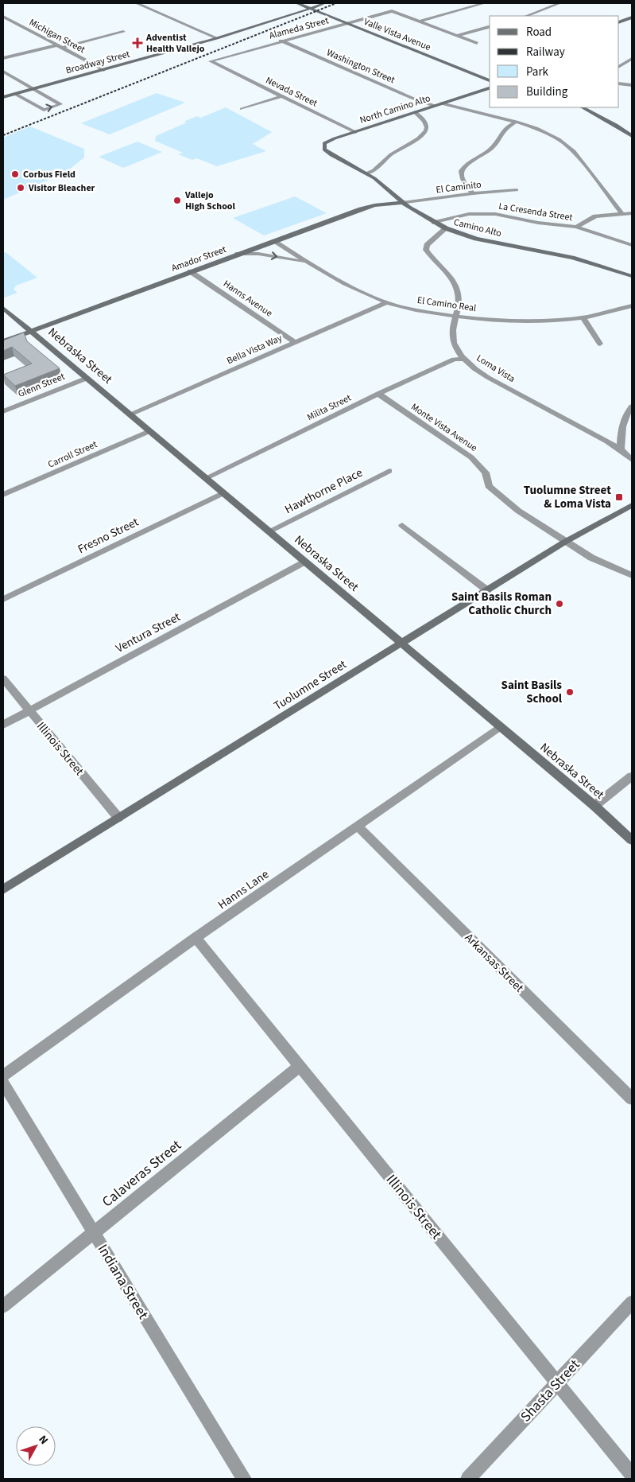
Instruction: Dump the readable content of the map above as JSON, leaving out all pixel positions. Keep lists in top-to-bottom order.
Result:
{
  "streets": {
    "street": [
      "Alameda Street",
      "Valle Vista Avenue",
      "Michigan Street",
      "Broadway Street",
      "Washington Street",
      "Nevada Street",
      "North Camino Alto",
      "El Caminito",
      "La Cresenda Street",
      "Camino Alto",
      "Amador Street",
      "Hanns Avenue",
      "El Camino Real",
      "Bella Vista Way",
      "Nebraska Street",
      "Loma Vista",
      "Glenn Street",
      "Milita Street",
      "Monte Vista Avenue",
      "Carroll Street",
      "Hawthorne Place",
      "Fresno Street",
      "Ventura Street",
      "Tuolumne Street",
      "Illinois Street",
      "Hanns Lane",
      "Arkansas Street",
      "Calaveras Street",
      "Indiana Street",
      "Shasta Street"
    ]
  },
  "crossings": [
    ["Alameda Street", "Valle Vista Avenue"],
    ["Alameda Street", "Washington Street"],
    ["Alameda Street", "Nevada Street"],
    ["Valle Vista Avenue", "Broadway Street"],
    ["Michigan Street", "Broadway Street"],
    ["Washington Street", "North Camino Alto"],
    ["Nevada Street", "North Camino Alto"],
    ["North Camino Alto", "Camino Alto"],
    ["El Caminito", "Camino Alto"],
    ["El Caminito", "Amador Street"],
    ["La Cresenda Street", "Camino Alto"],
    ["Camino Alto", "Amador Street"],
    ["Camino Alto", "Loma Vista"],
    ["Amador Street", "Hanns Avenue"],
    ["Amador Street", "El Camino Real"],
    ["Amador Street", "Nebraska Street"],
    ["Hanns Avenue", "Bella Vista Way"],
    ["El Camino Real", "Bella Vista Way"],
    ["El Camino Real", "Loma Vista"],
    ["Bella Vista Way", "Nebraska Street"],
    ["Nebraska Street", "Glenn Street"],
    ["Nebraska Street", "Milita Street"],
    ["Nebraska Street", "Carroll Street"],
    ["Nebraska Street", "Hawthorne Place"],
    ["Nebraska Street", "Fresno Street"],
    ["Nebraska Street", "Ventura Street"],
    ["Nebraska Street", "Tuolumne Street"],
    ["Nebraska Street", "Hanns Lane"],
    ["Loma Vista", "Milita Street"],
    ["Milita Street", "Monte Vista Avenue"],
    ["Monte Vista Avenue", "Tuolumne Street"],
    ["Ventura Street", "Illinois Street"],
    ["Tuolumne Street", "Illinois Street"],
    ["Illinois Street", "Hanns Lane"],
    ["Illinois Street", "Calaveras Street"],
    ["Illinois Street", "Shasta Street"],
    ["Hanns Lane", "Arkansas Street"],
    ["Calaveras Street", "Indiana Street"]
  ],
  "places": {
    "health": ["Adventist Health Vallejo"],
    "other": [
      "Corbus Field",
      "Visitor Bleacher",
      "Vallejo High School",
      "Saint Basils Roman Catholic Church",
      "Saint Basils School"
    ],
    "transit": ["Tuolumne Street & Loma Vista"]
  },
  "legend": [
    "Road",
    "Railway",
    "Park",
    "Building"
  ],
  "north": "top right"
}
